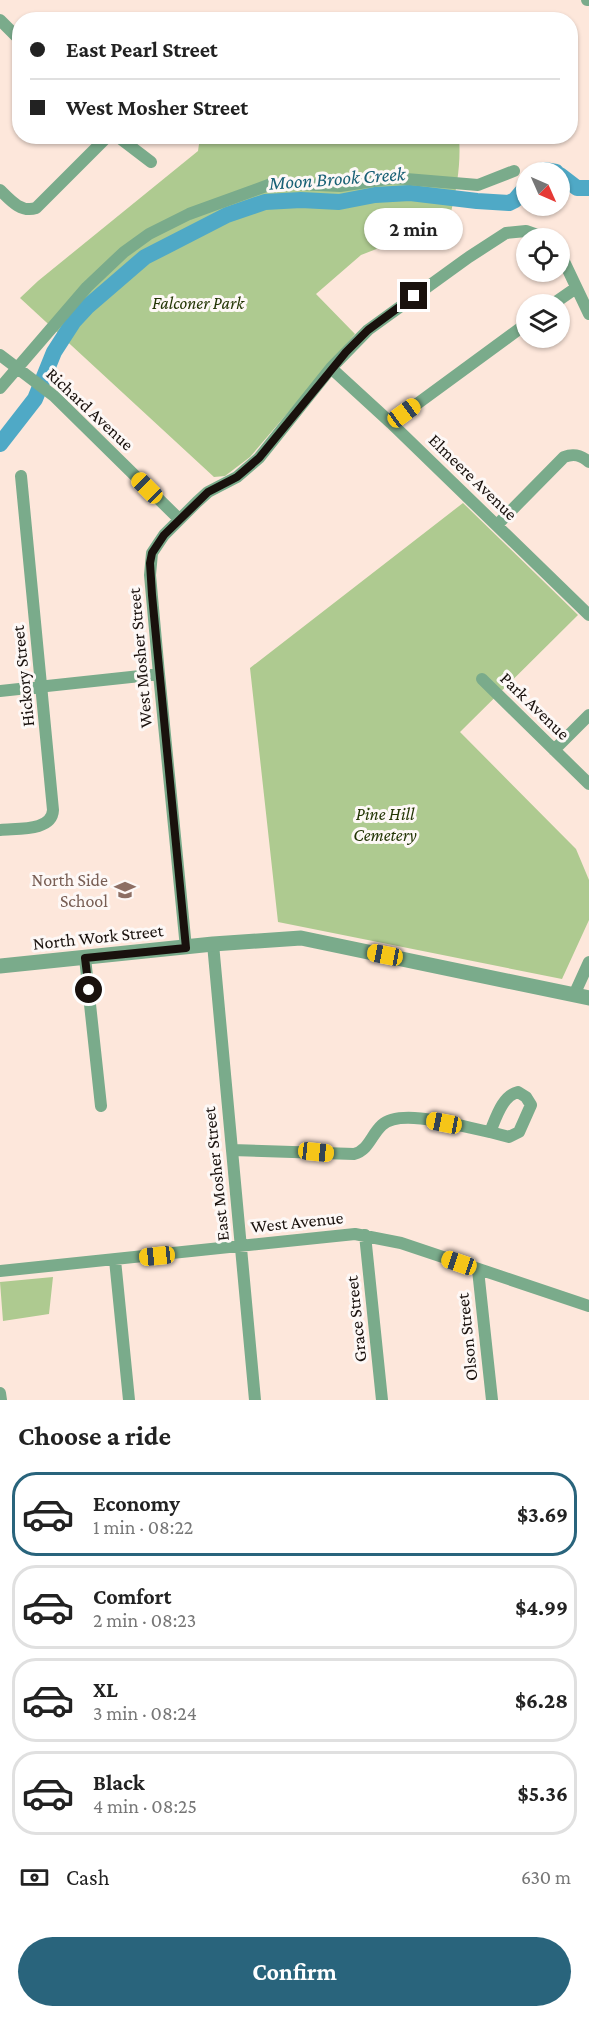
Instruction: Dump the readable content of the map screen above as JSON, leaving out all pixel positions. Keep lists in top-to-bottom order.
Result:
{
  "streets": {
    "street": [
      "Richard Avenue",
      "Elmeere Avenue",
      "West Mosher Street",
      "Hickory Street",
      "Park Avenue",
      "North Work Street",
      "East Mosher Street",
      "West Avenue",
      "Grace Street",
      "Olson Street"
    ]
  },
  "crossings": [
    ["Richard Avenue", "West Mosher Street"],
    ["Elmeere Avenue", "West Mosher Street"],
    ["West Mosher Street", "North Work Street"],
    ["North Work Street", "East Mosher Street"],
    ["East Mosher Street", "West Avenue"],
    ["West Avenue", "Grace Street"],
    ["West Avenue", "Olson Street"]
  ],
  "water": ["Moon Brook Creek"],
  "parks": ["Falconer Park", "Pine Hill Cemetery"],
  "places": {
    "school or university": ["North Side School"]
  },
  "north": "bottom right",
  "page": {
    "banner": ["East Pearl Street", "West Mosher Street"],
    "bubble": "2 min",
    "heading": "Choose a ride",
    "list": [
      {
        "name": "Economy",
        "note": "1 min · 08:22",
        "value": "$3.69"
      },
      {
        "name": "Comfort",
        "note": "2 min · 08:23",
        "value": "$4.99"
      },
      {
        "name": "XL",
        "note": "3 min · 08:24",
        "value": "$6.28"
      },
      {
        "name": "Black",
        "note": "4 min · 08:25",
        "value": "$5.36"
      }
    ],
    "pay": ["Cash", "630 m"],
    "buttons": "Confirm"
  }
}
